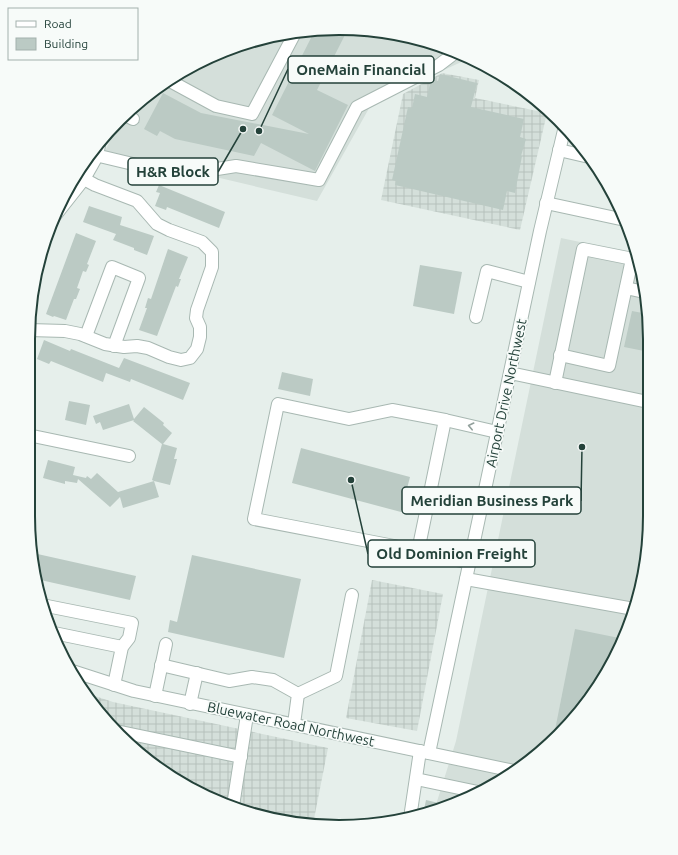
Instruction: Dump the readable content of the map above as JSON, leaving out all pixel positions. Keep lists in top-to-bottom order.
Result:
{
  "streets": {
    "street": ["Airport Drive Northwest", "Bluewater Road Northwest"]
  },
  "crossings": [
    ["Airport Drive Northwest", "Bluewater Road Northwest"]
  ],
  "places": [
    "H&R Block",
    "OneMain Financial",
    "Meridian Business Park",
    "Old Dominion Freight"
  ],
  "legend": ["Road", "Building"]
}
